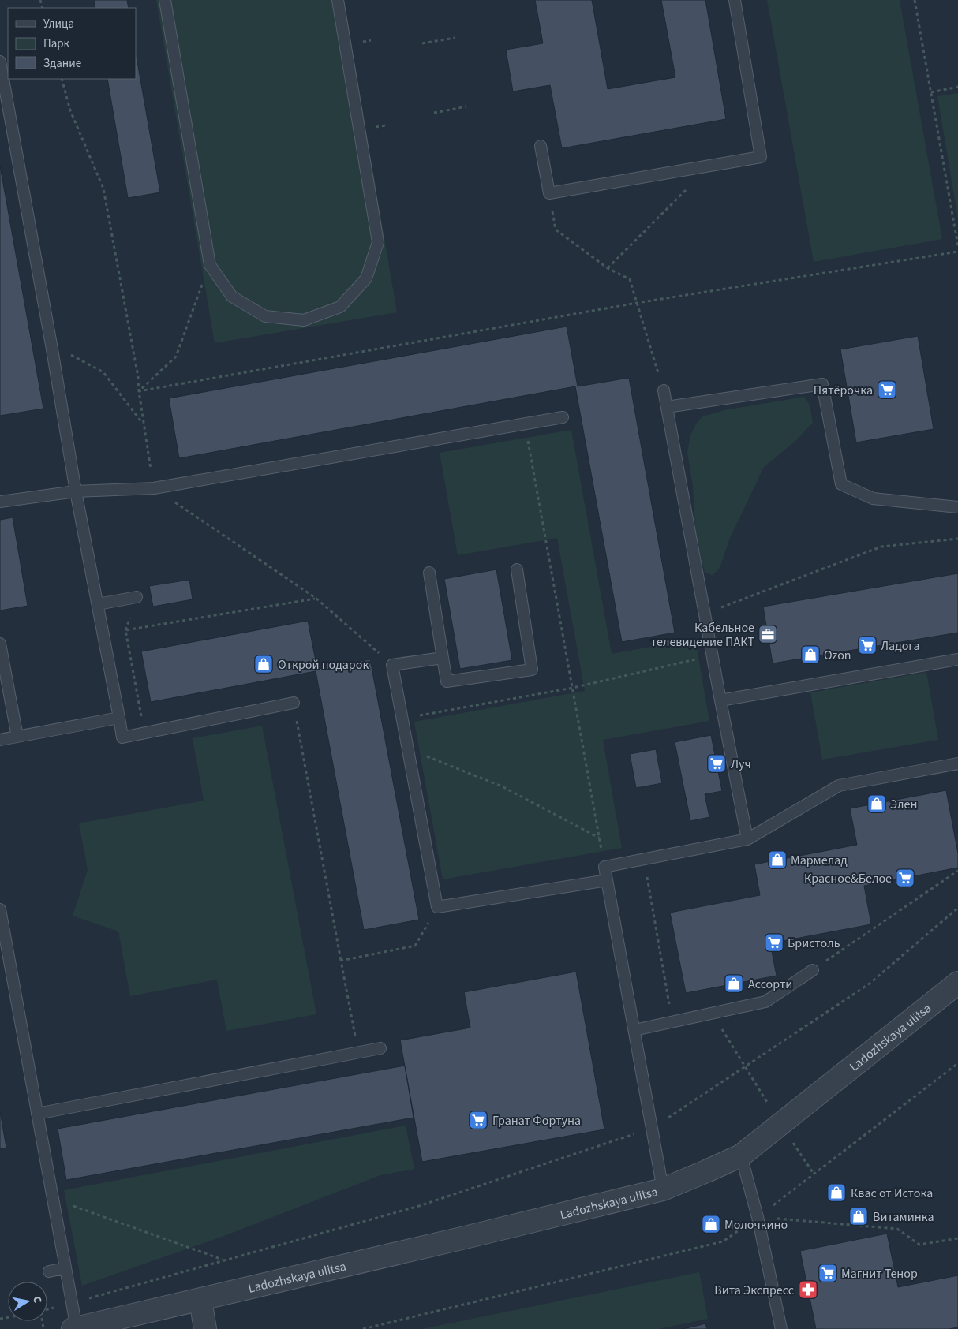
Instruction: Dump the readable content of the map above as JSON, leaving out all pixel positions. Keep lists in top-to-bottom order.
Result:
{
  "streets": {
    "street": ["Ladozhskaya ulitsa"]
  },
  "places": {
    "supermarket": [
      "Пятёрочка",
      "Ладога",
      "Луч",
      "Красное&Белое",
      "Бристоль",
      "Гранат Фортуна",
      "Магнит Тенор"
    ],
    "office": ["Кабельное телевидение ПАКТ"],
    "shop": [
      "Ozon",
      "Открой подарок",
      "Элен",
      "Мармелад",
      "Ассорти",
      "Квас от Истока",
      "Витаминка",
      "Молочкино"
    ],
    "pharmacy": ["Вита Экспресс"]
  },
  "legend": ["Улица", "Парк", "Здание"],
  "north": "right"
}
